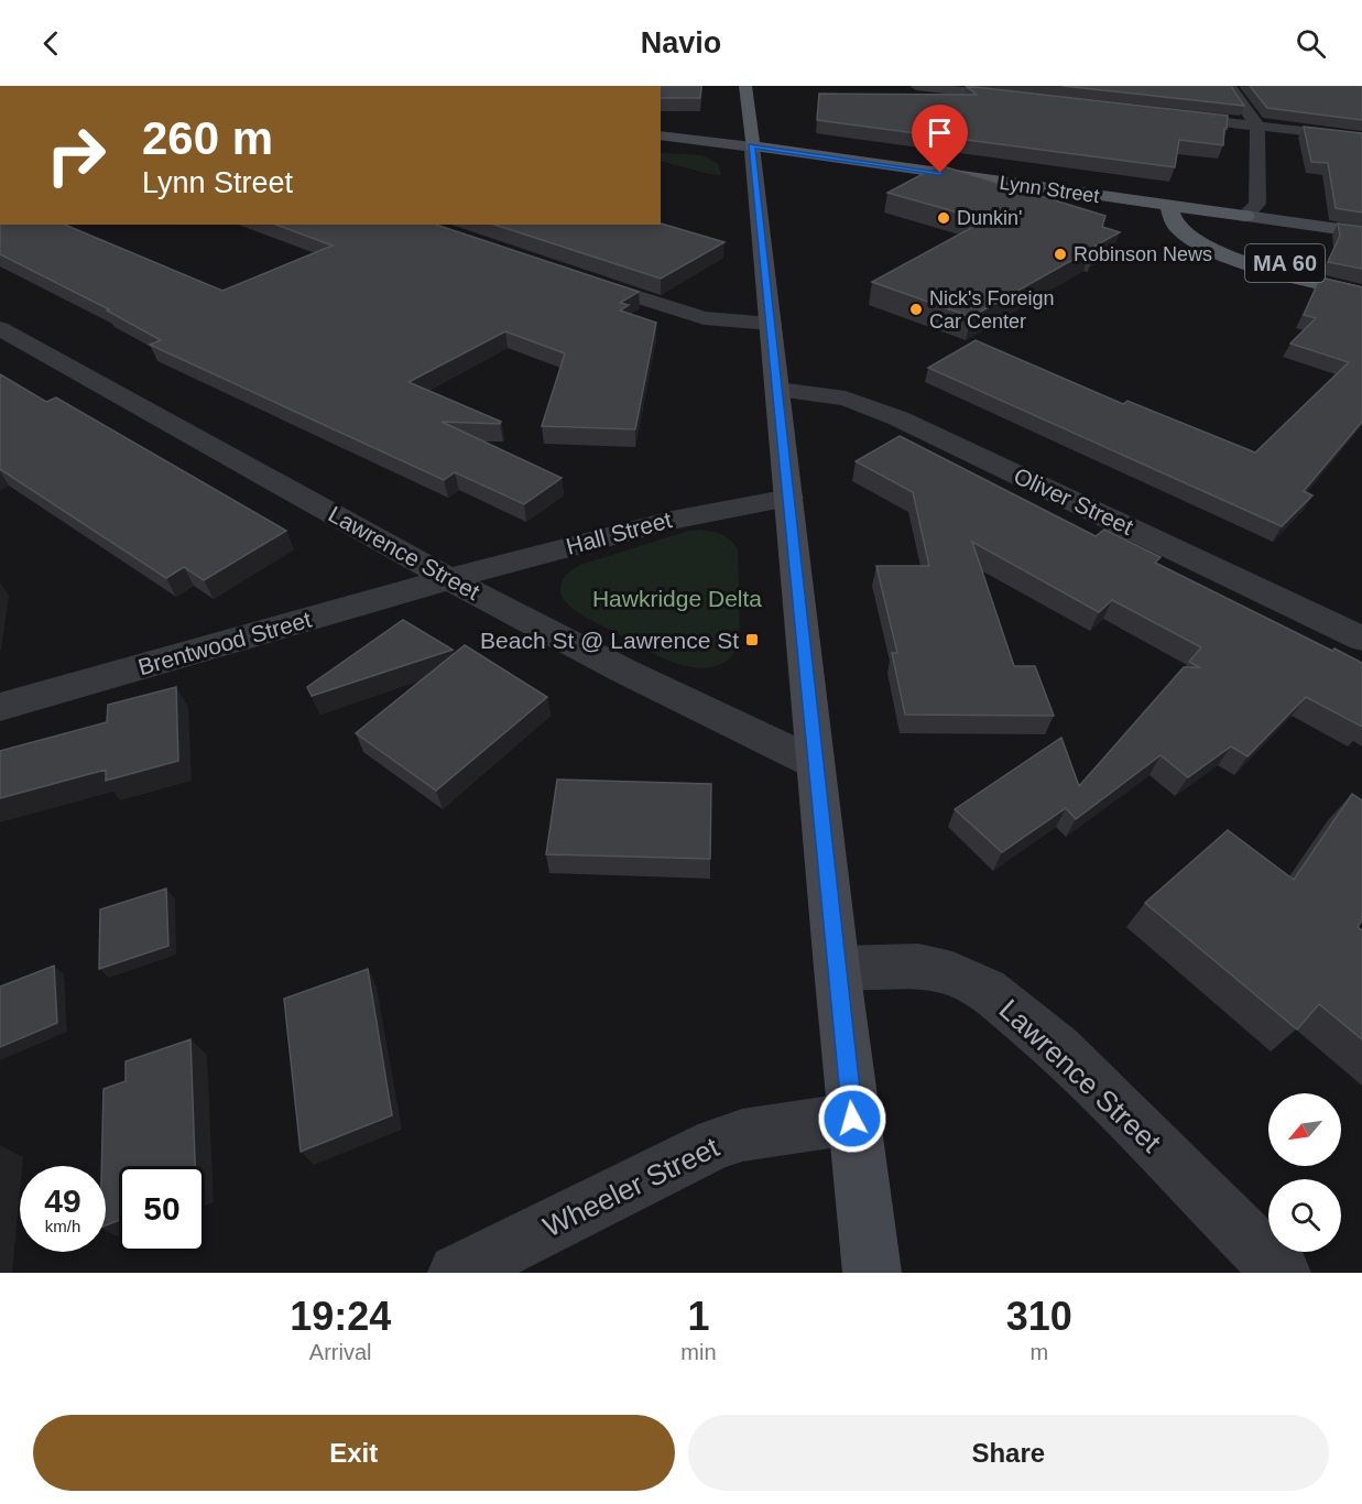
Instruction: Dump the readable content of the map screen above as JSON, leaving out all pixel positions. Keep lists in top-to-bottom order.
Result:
{
  "streets": {
    "main road": ["Lynn Street", "MA 60"],
    "street": [
      "Oliver Street",
      "Hall Street",
      "Lawrence Street",
      "Brentwood Street",
      "Wheeler Street"
    ]
  },
  "crossings": [
    ["Lynn Street", "MA 60"],
    ["Hall Street", "Lawrence Street"],
    ["Hall Street", "Brentwood Street"],
    ["Lawrence Street", "Brentwood Street"]
  ],
  "parks": ["Hawkridge Delta"],
  "places": {
    "other": ["Dunkin'", "Robinson News", "Nick's Foreign Car Center"],
    "transit": ["Beach St @ Lawrence St"]
  },
  "north": "bottom left",
  "page": {
    "header": "Navio",
    "turn": ["260 m", "Lynn Street"],
    "speed": "49 km/h",
    "limit": "50",
    "eta": [
      "19:24",
      "Arrival",
      "1",
      "min",
      "310",
      "m"
    ],
    "buttons": ["Exit", "Share"]
  }
}
